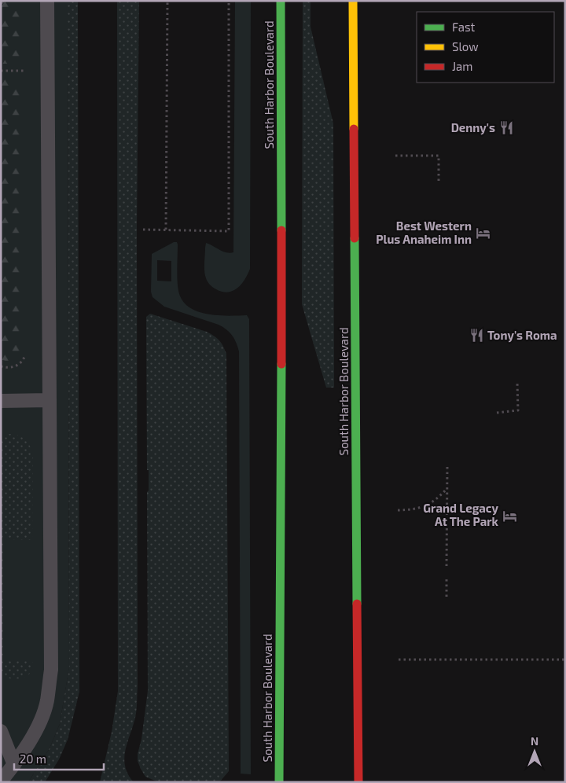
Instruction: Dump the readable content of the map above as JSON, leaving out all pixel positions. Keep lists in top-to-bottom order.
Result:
{
  "streets": {
    "main road": ["South Harbor Boulevard"]
  },
  "places": {
    "restaurant": ["Denny's", "Tony's Roma"],
    "hotel": ["Best Western Plus Anaheim Inn", "Grand Legacy At The Park"]
  },
  "legend": ["Fast", "Slow", "Jam"],
  "scale_bar": "20 m",
  "north": "top"
}
